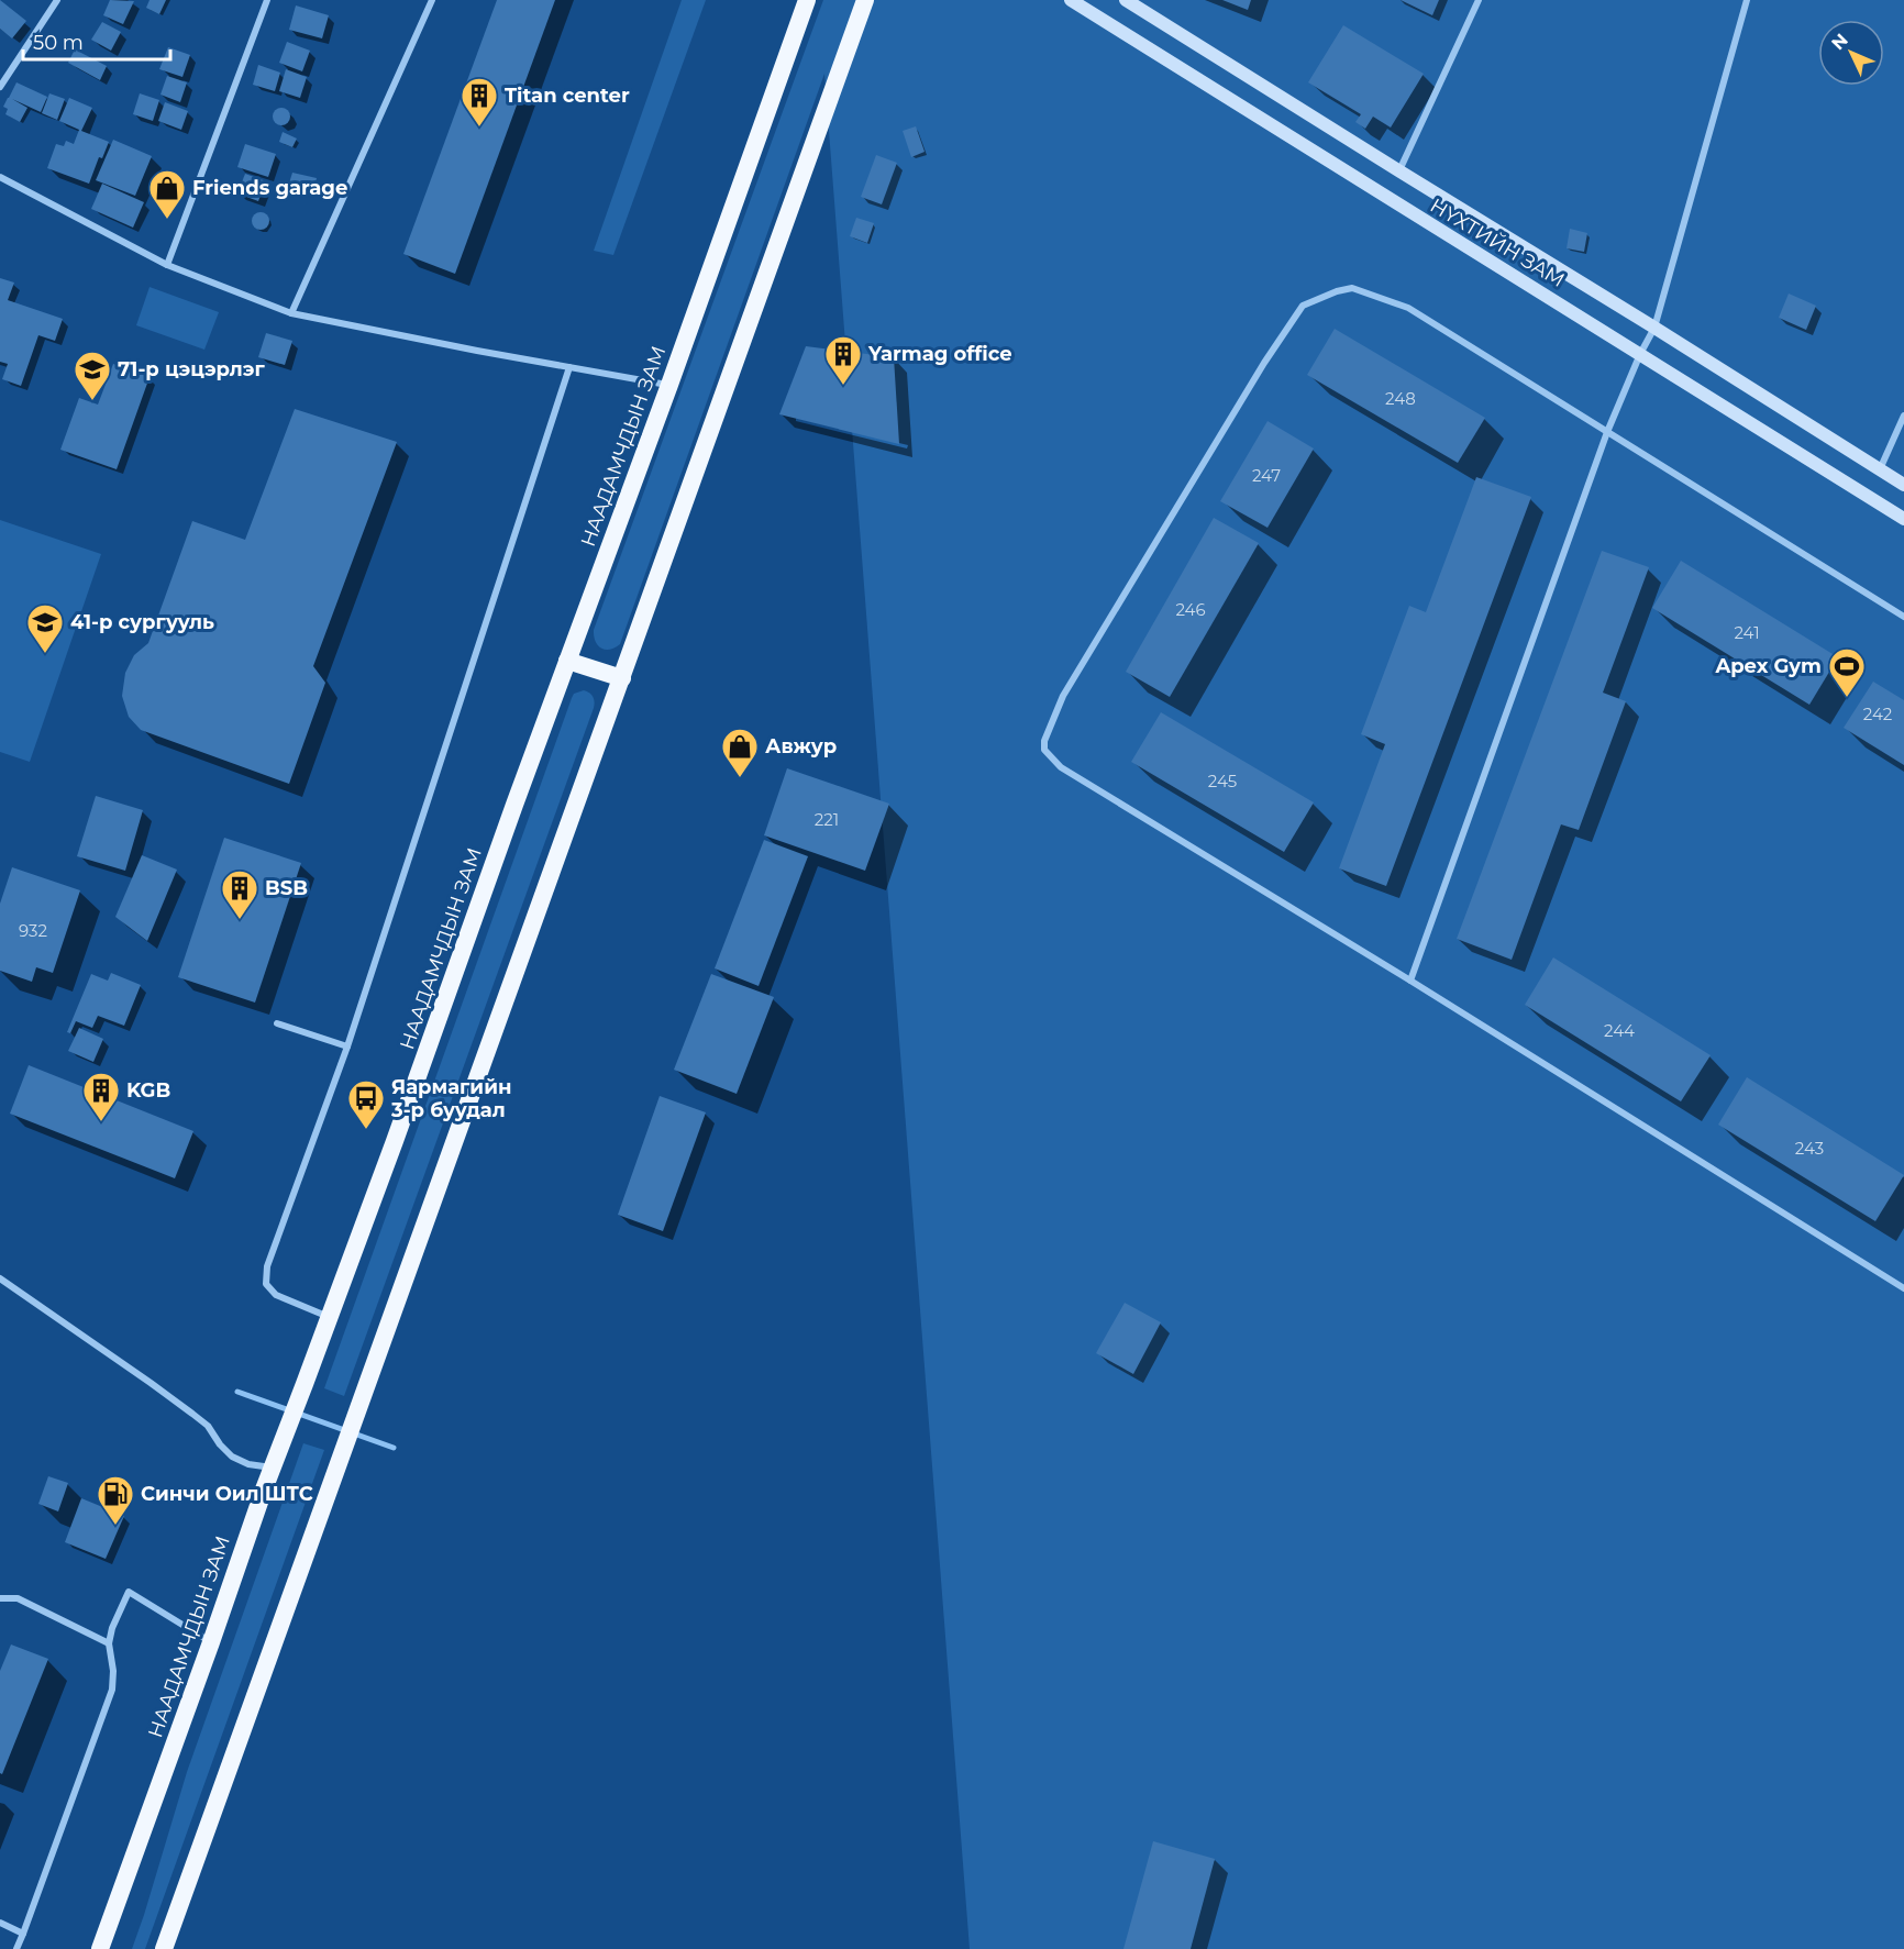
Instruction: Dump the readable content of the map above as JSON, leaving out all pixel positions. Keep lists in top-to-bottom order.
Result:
{
  "streets": {
    "highway": ["НААДАМЧДЫН ЗАМ"],
    "main road": ["НҮХТИЙН ЗАМ"]
  },
  "places": {
    "building": [
      "Titan center",
      "Yarmag office",
      "BSB",
      "KGB"
    ],
    "shop": ["Friends garage", "Авжур"],
    "school or university": ["71-р цэцэрлэг", "41-р сургууль"],
    "sports": ["Apex Gym"],
    "bus stop": ["Яармагийн 3-р буудал"],
    "fuel station": ["Синчи Оил ШТС"]
  },
  "house_numbers": [
    "248",
    "247",
    "246",
    "241",
    "242",
    "245",
    "221",
    "932",
    "244",
    "243"
  ],
  "scale_bar": "50 m",
  "north": "top left"
}
